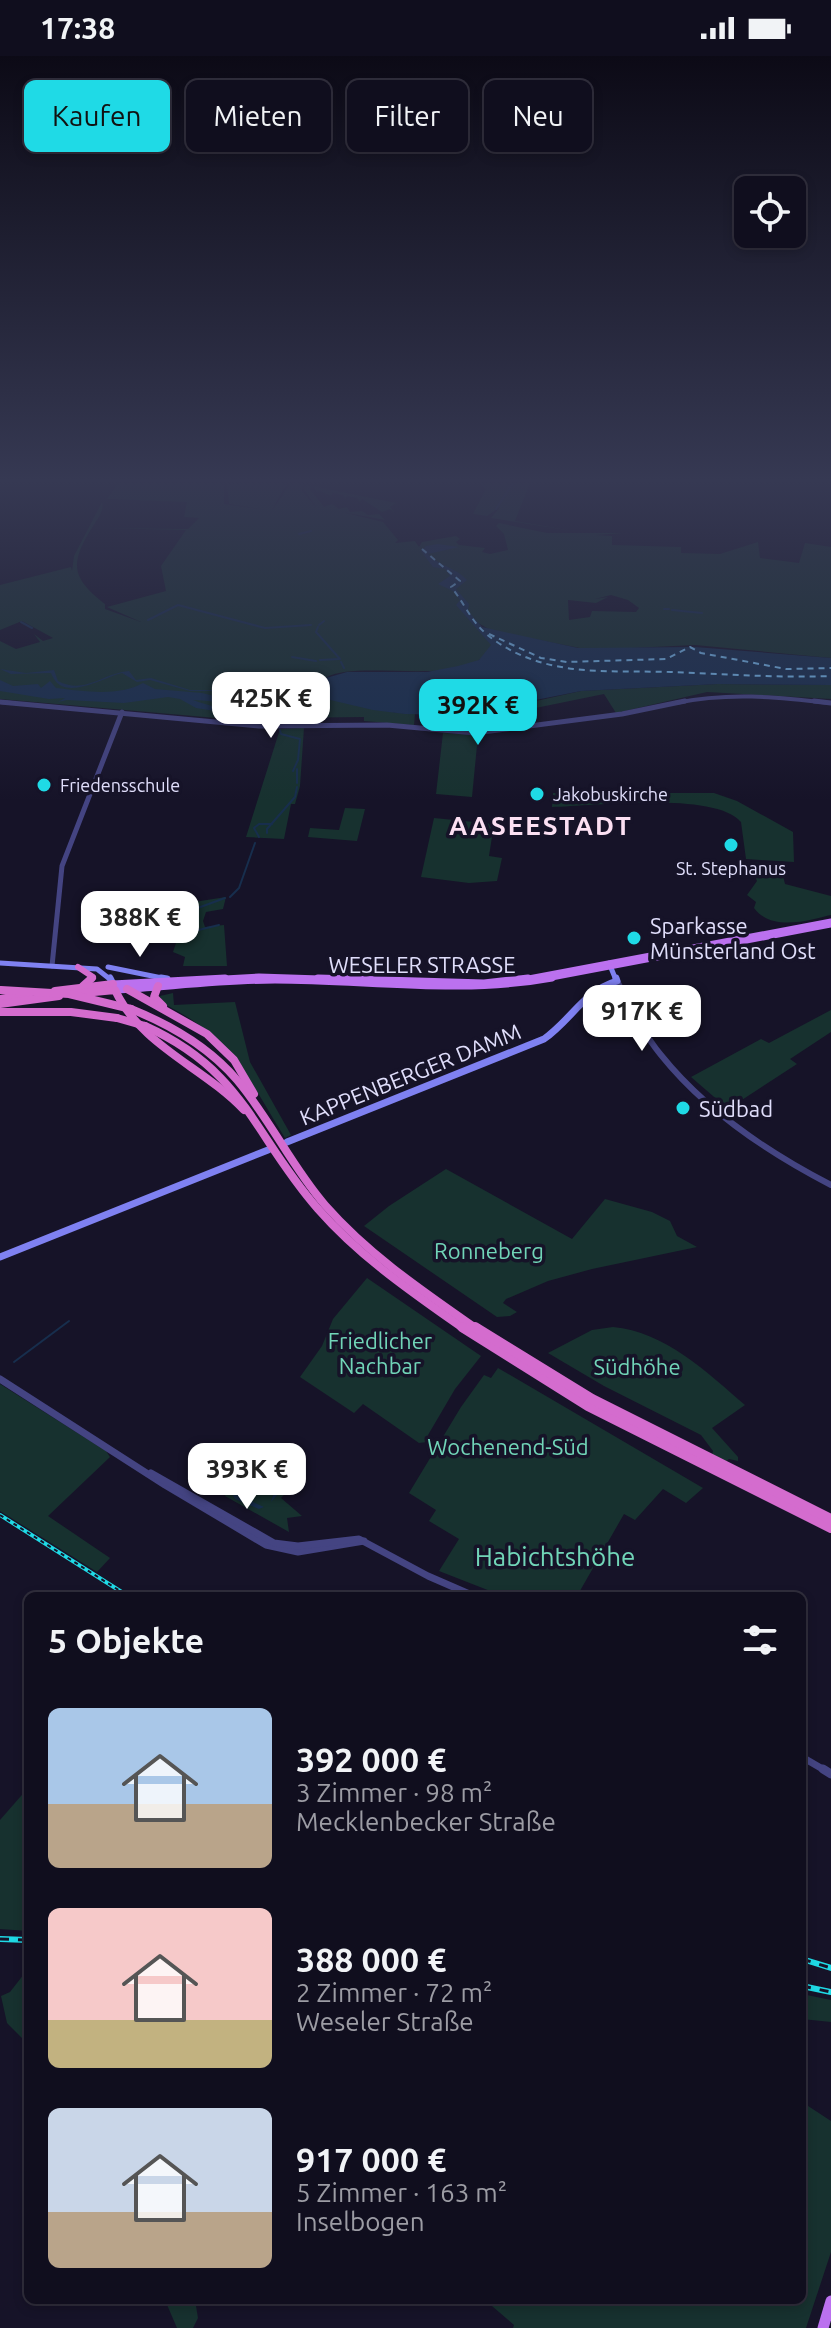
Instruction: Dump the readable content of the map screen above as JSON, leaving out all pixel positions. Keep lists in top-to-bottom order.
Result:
{
  "streets": {
    "main road": ["WESELER STRASSE", "KAPPENBERGER DAMM"]
  },
  "districts": ["AASEESTADT"],
  "parks": [
    "Ronneberg",
    "Friedlicher Nachbar",
    "Südhöhe",
    "Wochenend-Süd",
    "Habichtshöhe"
  ],
  "places": [
    "Friedensschule",
    "Jakobuskirche",
    "St. Stephanus",
    "Sparkasse Münsterland Ost",
    "Südbad"
  ],
  "page": {
    "status": "17:38",
    "chip": [
      "Kaufen",
      "Mieten",
      "Filter",
      "Neu"
    ],
    "price": [
      "425K €",
      "392K €",
      "388K €",
      "917K €",
      "393K €"
    ],
    "heading": "5 Objekte",
    "list": [
      {
        "name": "392 000 €",
        "note": "3 Zimmer · 98 m² · Mecklenbecker Straße"
      },
      {
        "name": "388 000 €",
        "note": "2 Zimmer · 72 m² · Weseler Straße"
      },
      {
        "name": "917 000 €",
        "note": "5 Zimmer · 163 m² · Inselbogen"
      }
    ]
  }
}
